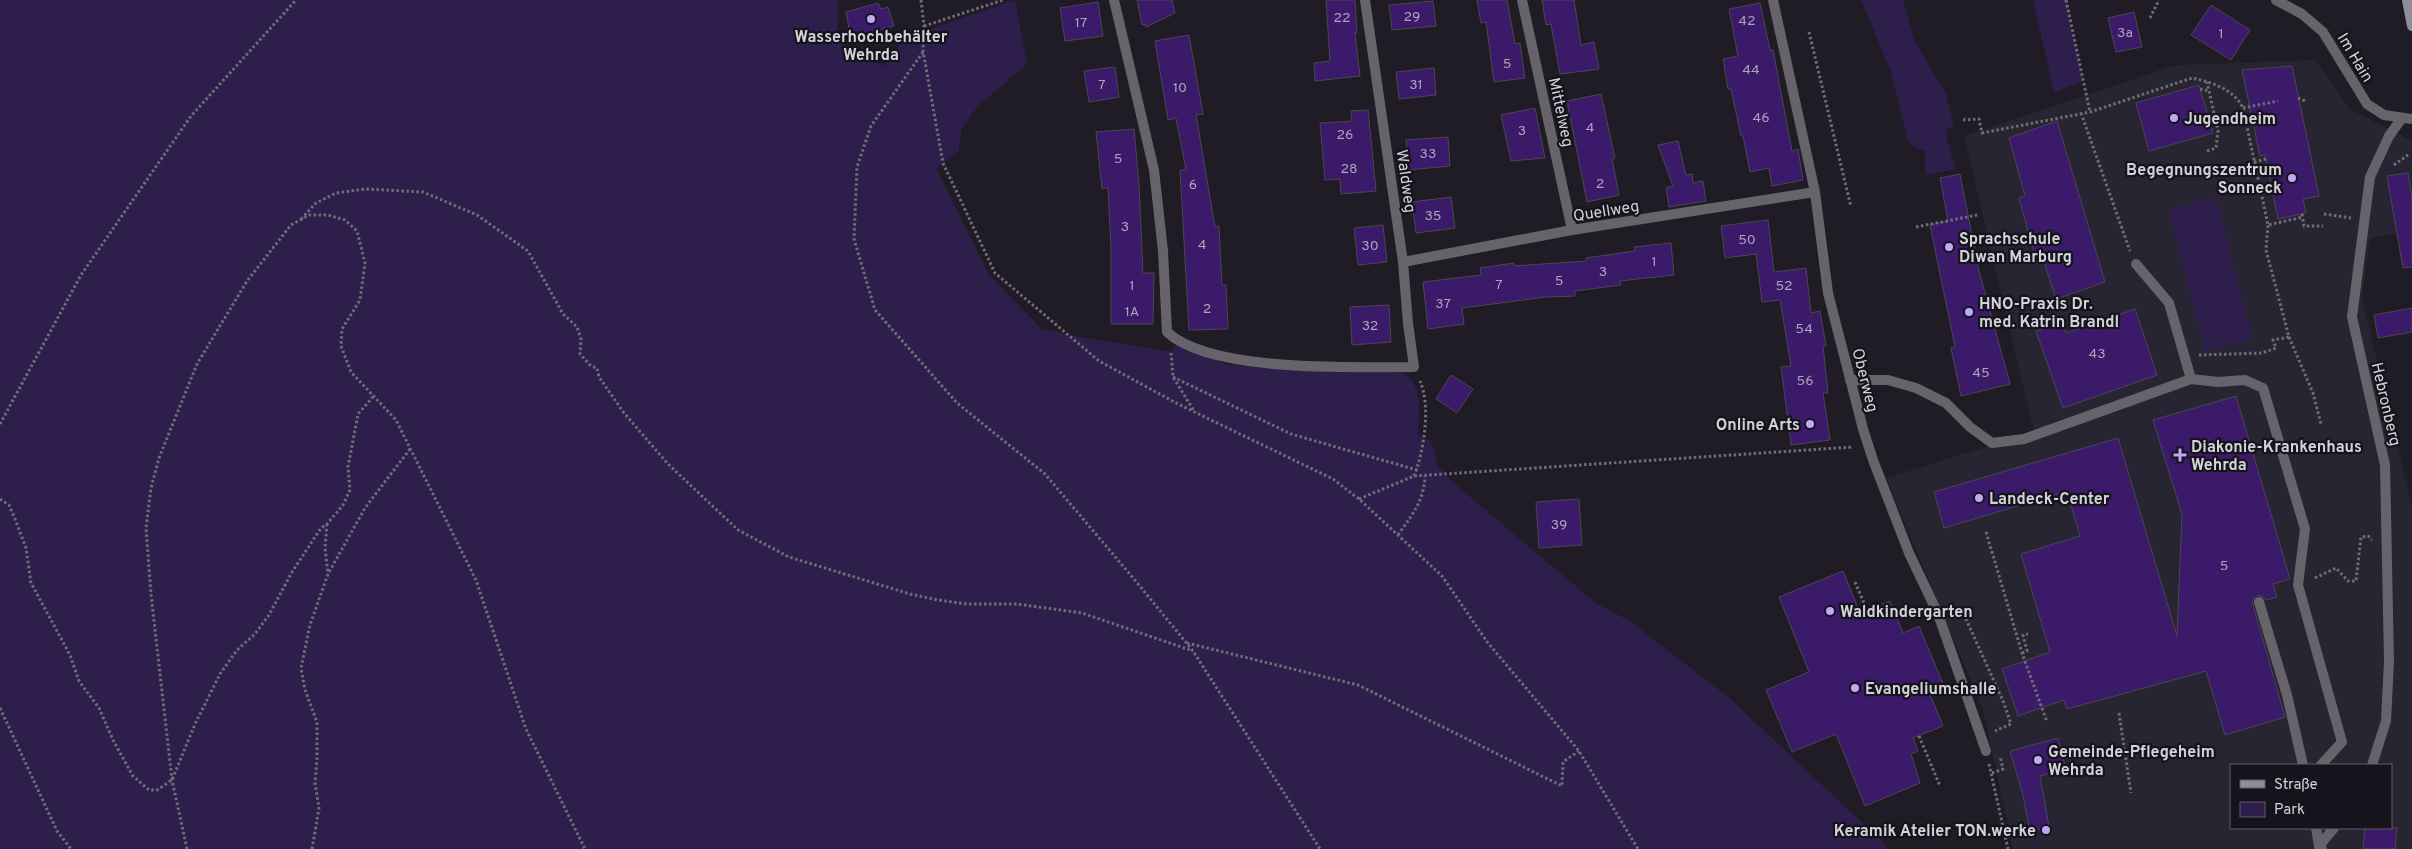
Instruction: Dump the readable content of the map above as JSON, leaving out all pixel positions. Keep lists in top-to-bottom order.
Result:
{
  "streets": {
    "street": [
      "Im Hain",
      "Mittelweg",
      "Waldweg",
      "Quellweg",
      "Oberweg",
      "Hebronberg"
    ]
  },
  "crossings": [
    ["Im Hain", "Hebronberg"],
    ["Mittelweg", "Quellweg"],
    ["Waldweg", "Quellweg"],
    ["Quellweg", "Oberweg"]
  ],
  "places": {
    "other": [
      "Wasserhochbehälter Wehrda",
      "Jugendheim",
      "Begegnungszentrum Sonneck",
      "Sprachschule Diwan Marburg",
      "HNO-Praxis Dr. med. Katrin Brandl",
      "Online Arts",
      "Landeck-Center",
      "Waldkindergarten",
      "Evangeliumshalle",
      "Gemeinde-Pflegeheim Wehrda",
      "Keramik Atelier TON.werke"
    ],
    "health": ["Diakonie-Krankenhaus Wehrda"]
  },
  "house_numbers": [
    "29",
    "22",
    "42",
    "17",
    "3a",
    "1",
    "5",
    "44",
    "7",
    "31",
    "10",
    "46",
    "4",
    "3",
    "26",
    "33",
    "5",
    "28",
    "2",
    "6",
    "35",
    "3",
    "50",
    "4",
    "30",
    "1",
    "3",
    "5",
    "7",
    "1",
    "52",
    "37",
    "2",
    "1A",
    "32",
    "54",
    "43",
    "45",
    "56",
    "39",
    "5"
  ],
  "legend": ["Straße", "Park"]
}
